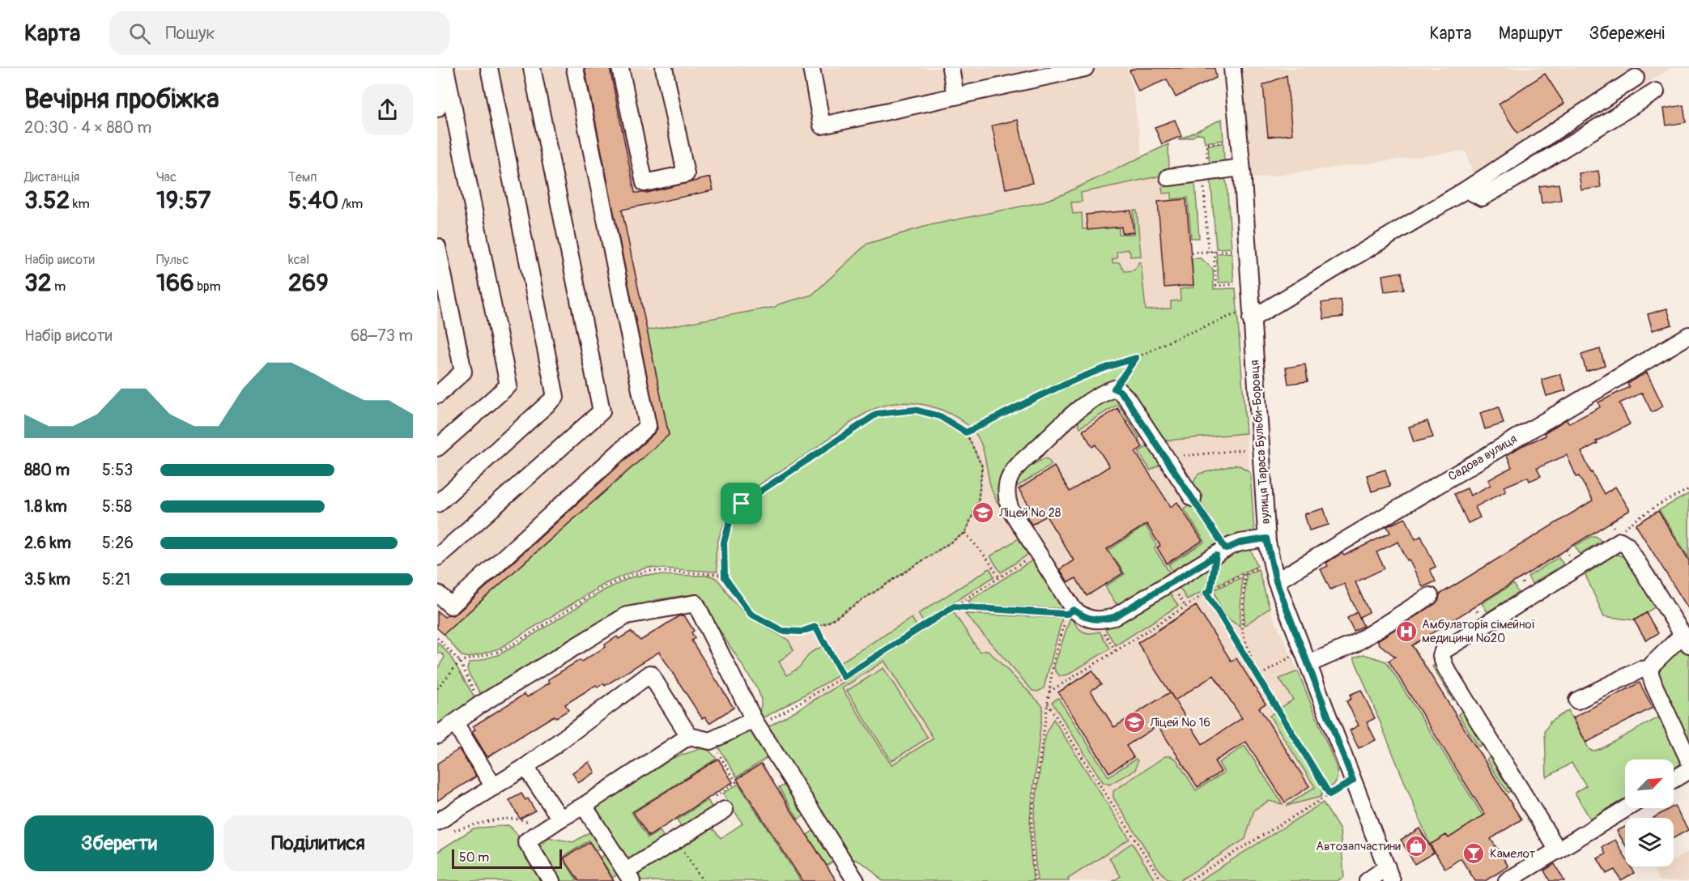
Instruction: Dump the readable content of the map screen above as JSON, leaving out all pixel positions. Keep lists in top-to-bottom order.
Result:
{
  "streets": {
    "street": ["вулиця Тараса Бульби-Боровця", "Садова вулиця"]
  },
  "crossings": [
    ["вулиця Тараса Бульби-Боровця", "Садова вулиця"]
  ],
  "places": {
    "school or university": ["Ліцей № 28", "Ліцей № 16"],
    "hospital": ["Амбулаторія сімейної медицини №20"],
    "shop": ["Автозапчастини"],
    "bar": ["Камелот"]
  },
  "scale_bar": "50 m",
  "north": "top right",
  "page": {
    "header": "Карта",
    "search": "Пошук",
    "nav": ["Карта", "Маршрут", "Збережені"],
    "heading": ["Вечірня пробіжка", "20:30 · 4 × 880 m"],
    "stats": [
      ["Дистанція", "3.52 km"],
      ["Час", "19:57"],
      ["Темп", "5:40 /km"],
      ["Набір висоти", "32 m"],
      ["Пульс", "166 bpm"],
      ["kcal", "269"]
    ],
    "chart": ["Набір висоти", "68–73 m"],
    "list": [
      {
        "name": "880 m",
        "note": "5:53"
      },
      {
        "name": "1.8 km",
        "note": "5:58"
      },
      {
        "name": "2.6 km",
        "note": "5:26"
      },
      {
        "name": "3.5 km",
        "note": "5:21"
      }
    ],
    "buttons": ["Зберегти", "Поділитися"],
    "scale": "50 m"
  }
}
